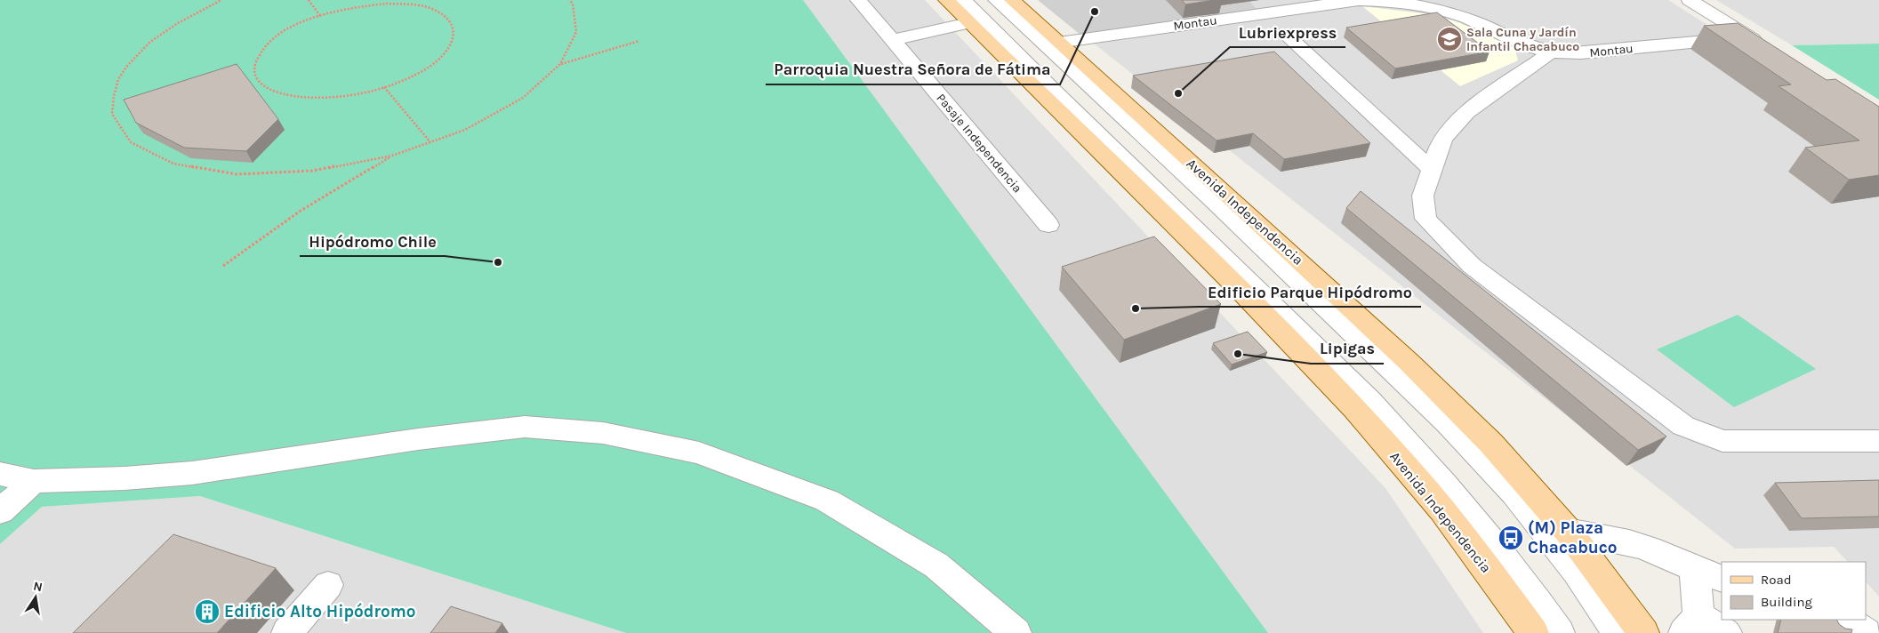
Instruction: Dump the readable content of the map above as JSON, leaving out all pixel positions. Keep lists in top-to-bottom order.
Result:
{
  "streets": {
    "main road": ["Avenida Independencia"],
    "street": ["Montau", "Pasaje Independencia"]
  },
  "crossings": [
    ["Montau", "Avenida Independencia"]
  ],
  "places": {
    "other": [
      "Parroquia Nuestra Señora de Fátima",
      "Lubriexpress",
      "Hipódromo Chile",
      "Edificio Parque Hipódromo",
      "Lipigas"
    ],
    "school or university": ["Sala Cuna y Jardín Infantil Chacabuco"],
    "bus stop": ["(M) Plaza Chacabuco"],
    "building": ["Edificio Alto Hipódromo"]
  },
  "legend": ["Road", "Building"],
  "north": "top"
}
